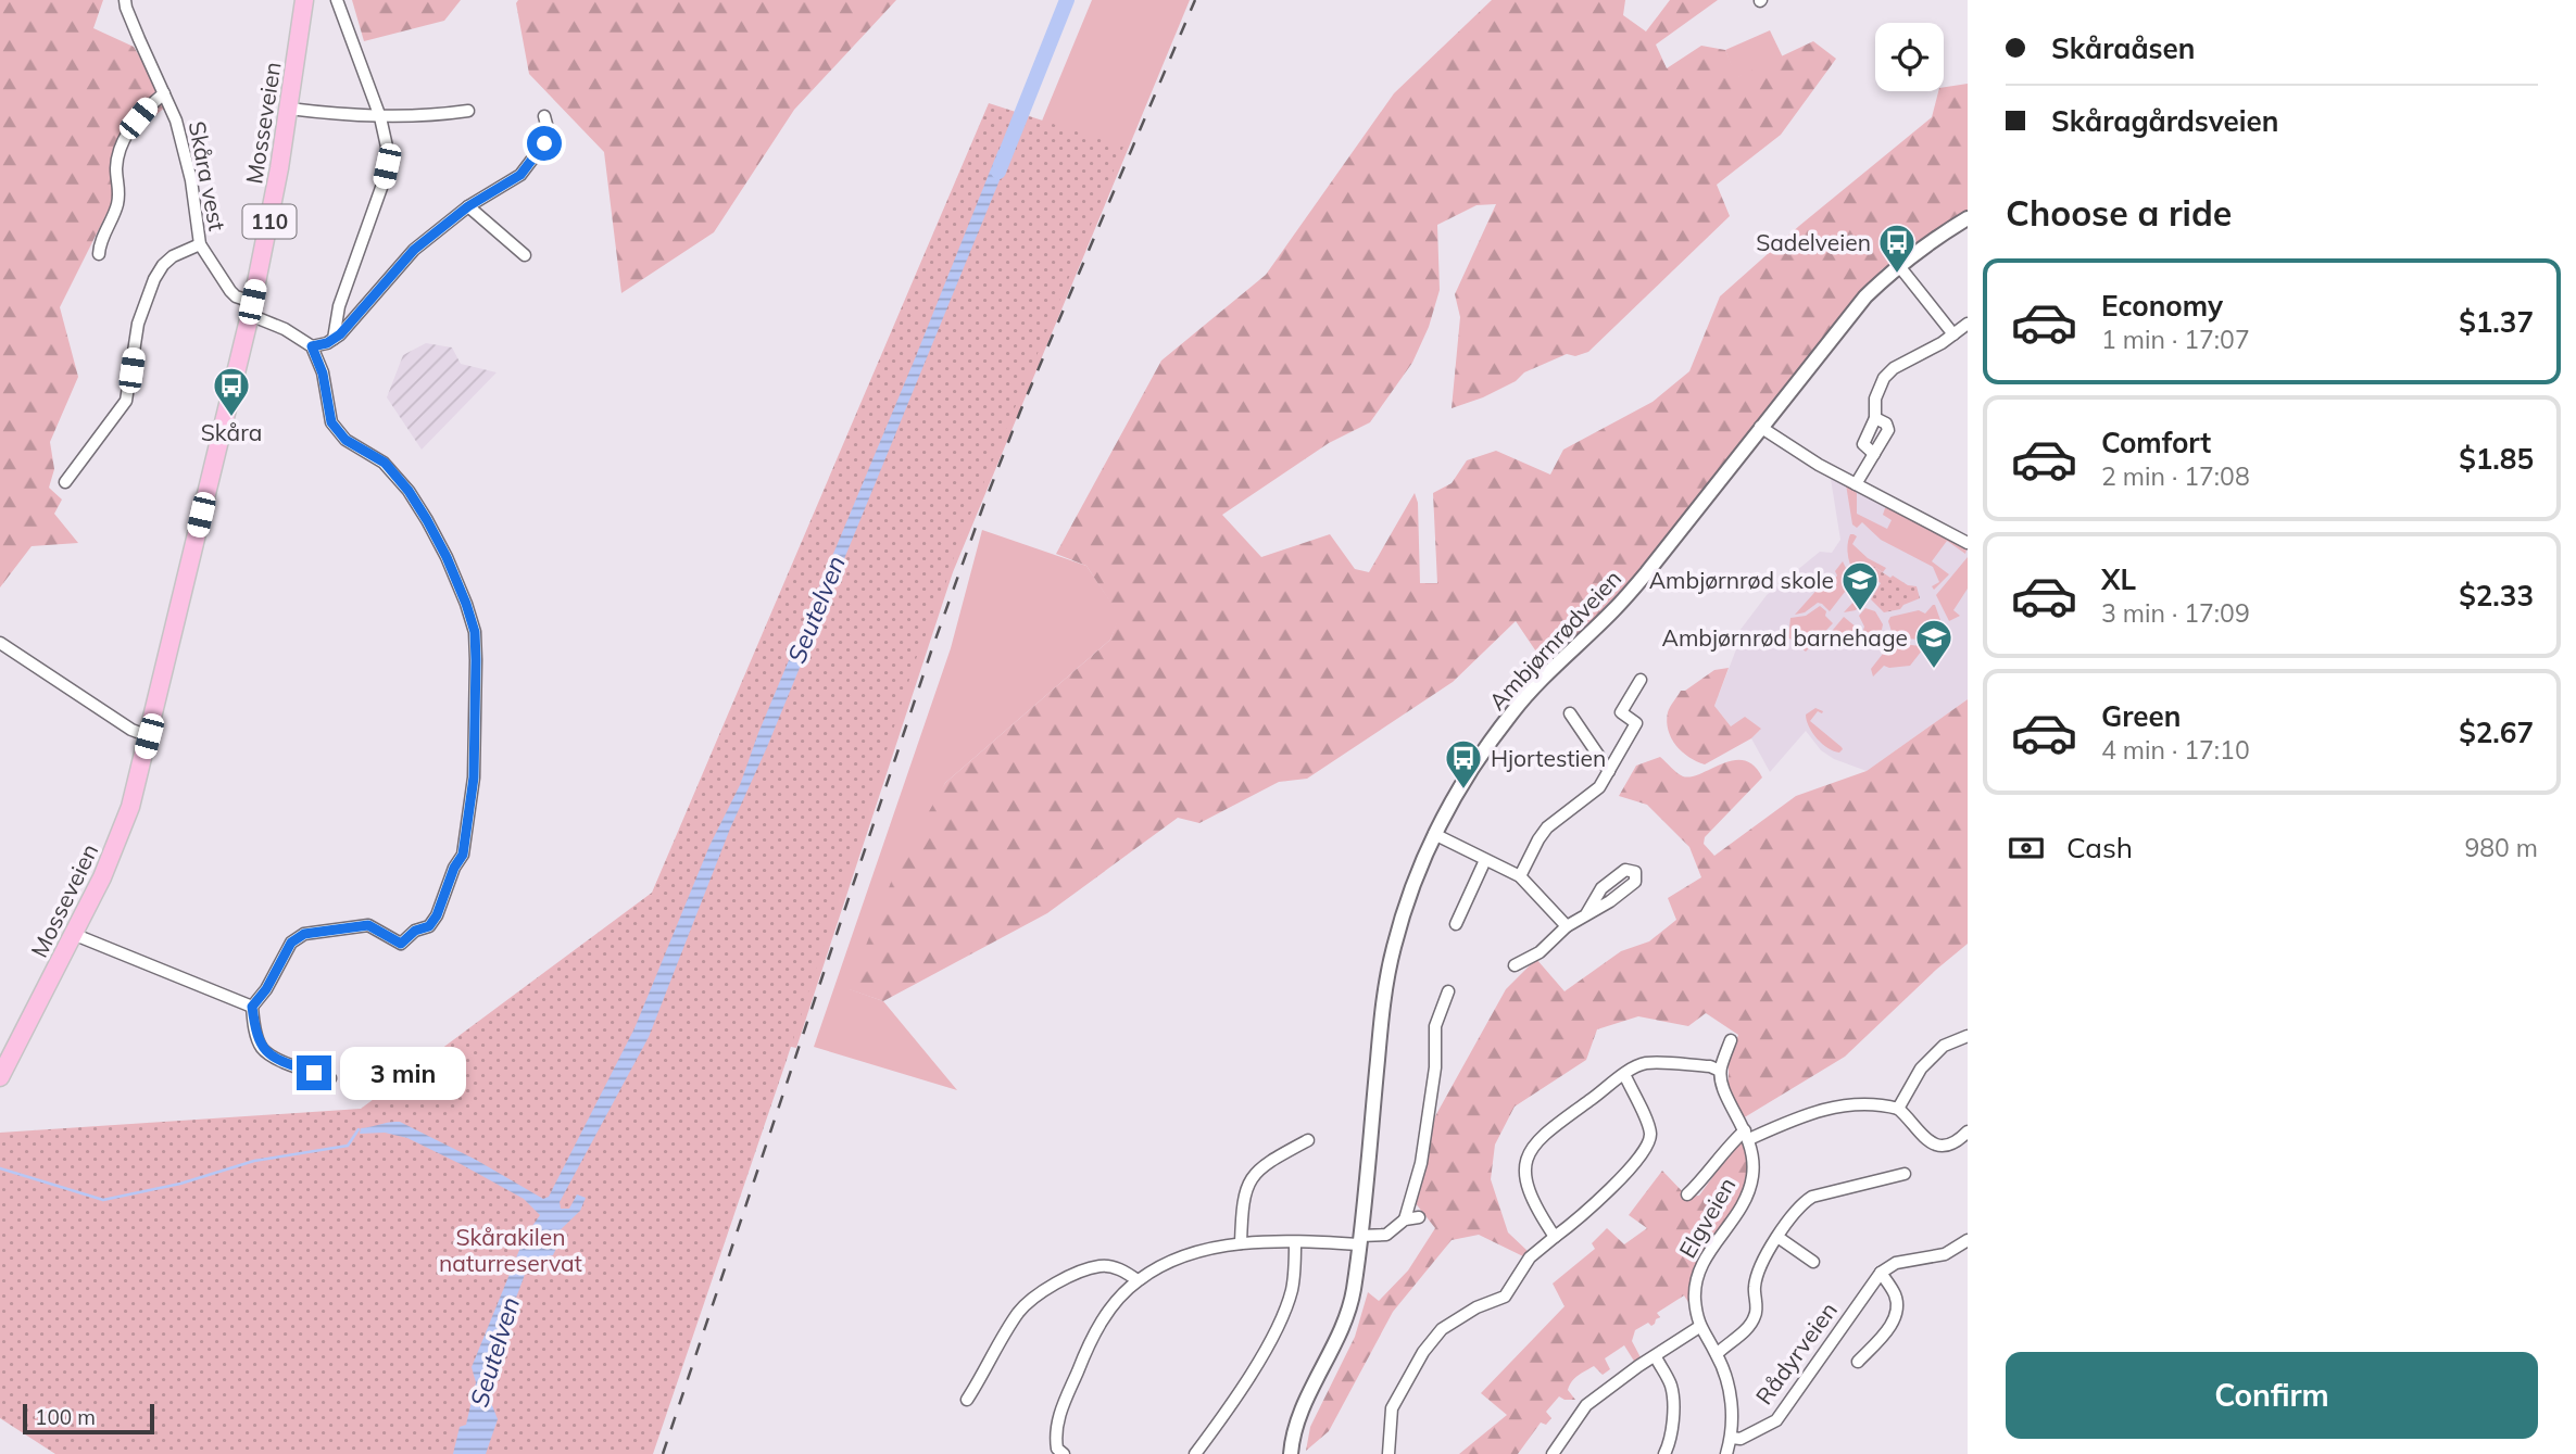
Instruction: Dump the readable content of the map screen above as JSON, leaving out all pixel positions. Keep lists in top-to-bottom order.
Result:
{
  "streets": {
    "highway": ["Mosseveien", "110"],
    "street": [
      "Skåra vest",
      "Ambjørnrødveien",
      "Elgveien",
      "Rådyrveien"
    ]
  },
  "crossings": [
    ["Mosseveien", "Skåra vest"],
    ["Elgveien", "Rådyrveien"]
  ],
  "water": ["Seutelven"],
  "parks": ["Skårakilen naturreservat"],
  "places": {
    "bus stop": ["Sadelveien", "Skåra", "Hjortestien"],
    "school or university": ["Ambjørnrød skole", "Ambjørnrød barnehage"]
  },
  "scale_bar": "100 m",
  "page": {
    "banner": ["Skåraåsen", "Skåragårdsveien"],
    "heading": "Choose a ride",
    "list": [
      {
        "name": "Economy",
        "note": "1 min · 17:07",
        "value": "$1.37"
      },
      {
        "name": "Comfort",
        "note": "2 min · 17:08",
        "value": "$1.85"
      },
      {
        "name": "XL",
        "note": "3 min · 17:09",
        "value": "$2.33"
      },
      {
        "name": "Green",
        "note": "4 min · 17:10",
        "value": "$2.67"
      }
    ],
    "pay": ["Cash", "980 m"],
    "bubble": "3 min",
    "buttons": "Confirm",
    "scale": "100 m"
  }
}
